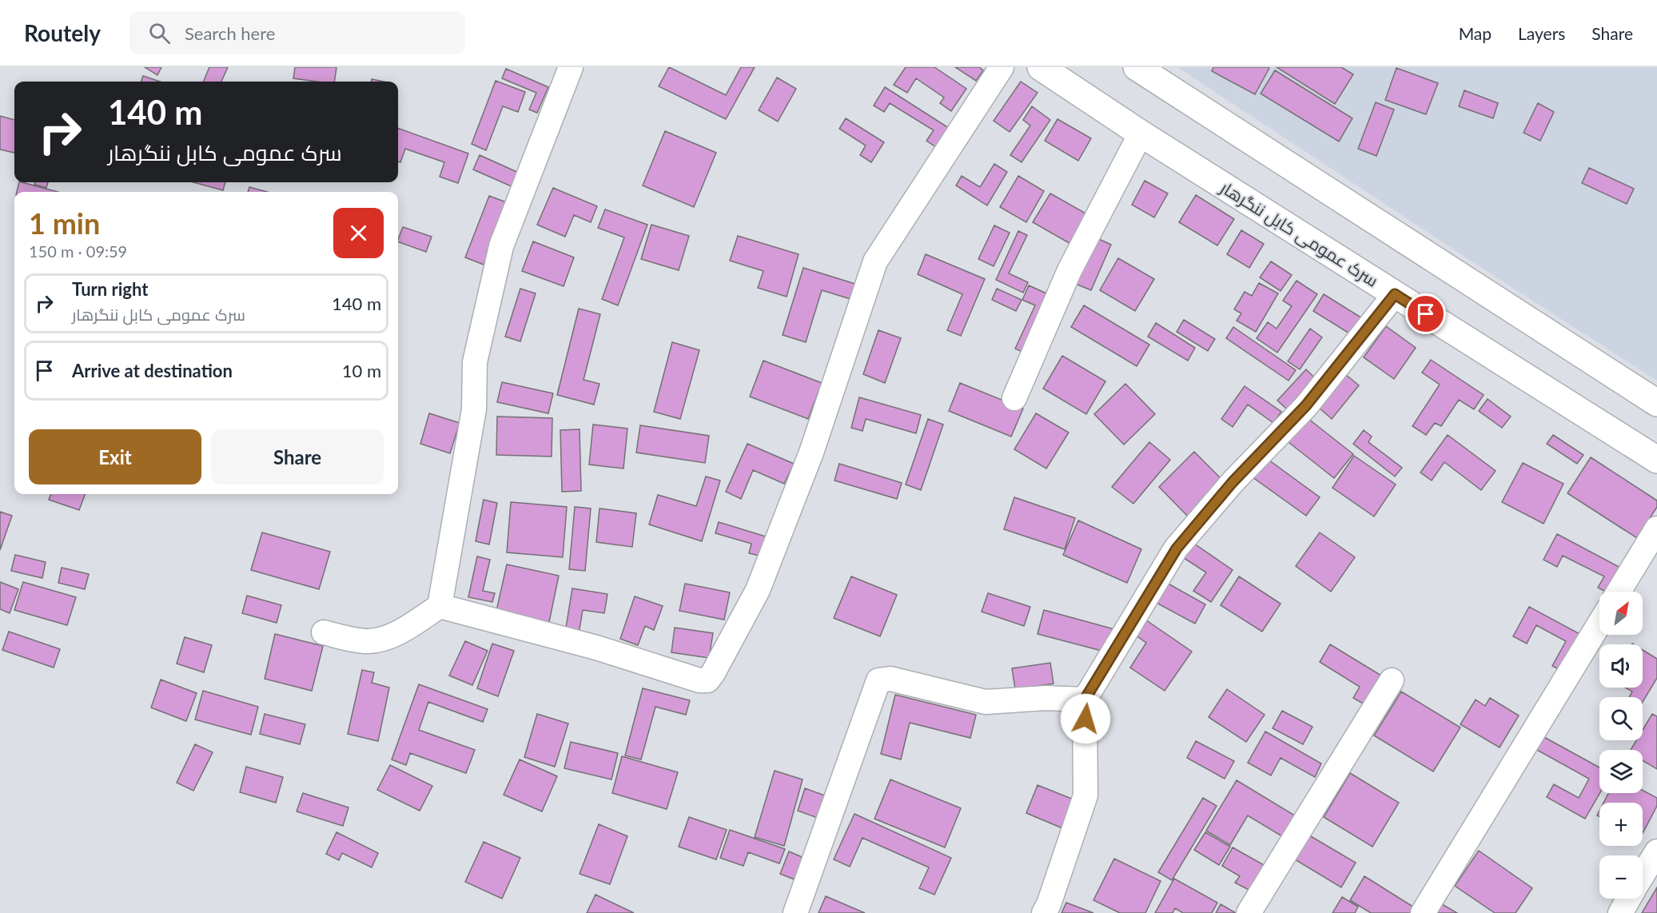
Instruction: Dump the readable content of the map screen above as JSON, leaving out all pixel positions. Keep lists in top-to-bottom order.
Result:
{
  "streets": {
    "highway": ["سرک عمومی کابل ننگرهار"]
  },
  "north": "top right",
  "page": {
    "header": "Routely",
    "search": "Search here",
    "nav": ["Map", "Layers", "Share"],
    "turn": ["140 m", "سرک عمومی کابل ننگرهار"],
    "heading": ["1 min", "150 m · 09:59"],
    "list": [
      {
        "name": "Turn right",
        "note": "سرک عمومی کابل ننگرهار",
        "value": "140 m"
      },
      {
        "name": "Arrive at destination",
        "value": "10 m"
      }
    ],
    "buttons": ["Exit", "Share"],
    "map_buttons": ["+", "−"]
  }
}
